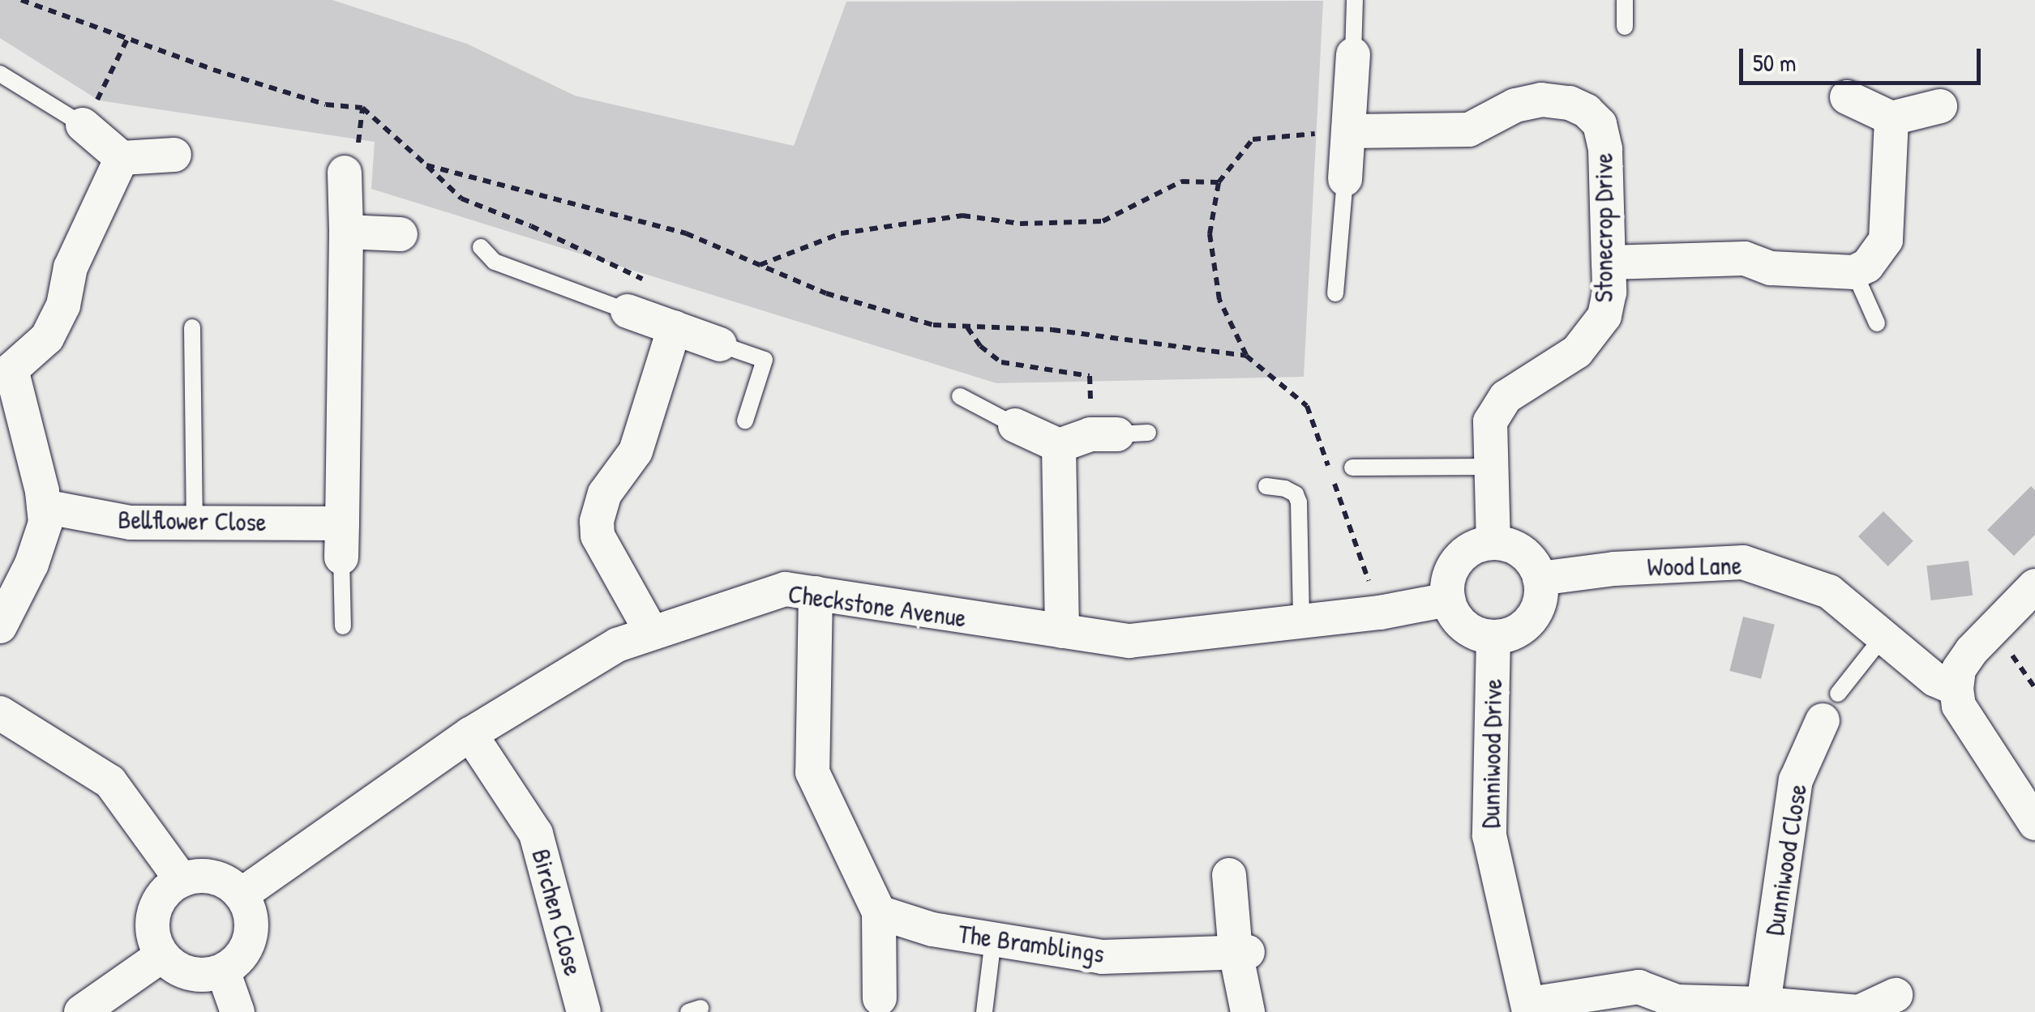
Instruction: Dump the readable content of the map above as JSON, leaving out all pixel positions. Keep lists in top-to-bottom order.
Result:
{
  "streets": {
    "street": [
      "Stonecrop Drive",
      "Bellflower Close",
      "Wood Lane",
      "Checkstone Avenue",
      "Dunniwood Drive",
      "Dunniwood Close",
      "Birchen Close",
      "The Bramblings"
    ]
  },
  "crossings": [
    ["Stonecrop Drive", "Wood Lane"],
    ["Stonecrop Drive", "Checkstone Avenue"],
    ["Stonecrop Drive", "Dunniwood Drive"],
    ["Wood Lane", "Checkstone Avenue"],
    ["Wood Lane", "Dunniwood Drive"],
    ["Checkstone Avenue", "Dunniwood Drive"],
    ["Checkstone Avenue", "Birchen Close"]
  ],
  "scale_bar": "50 m"
}
